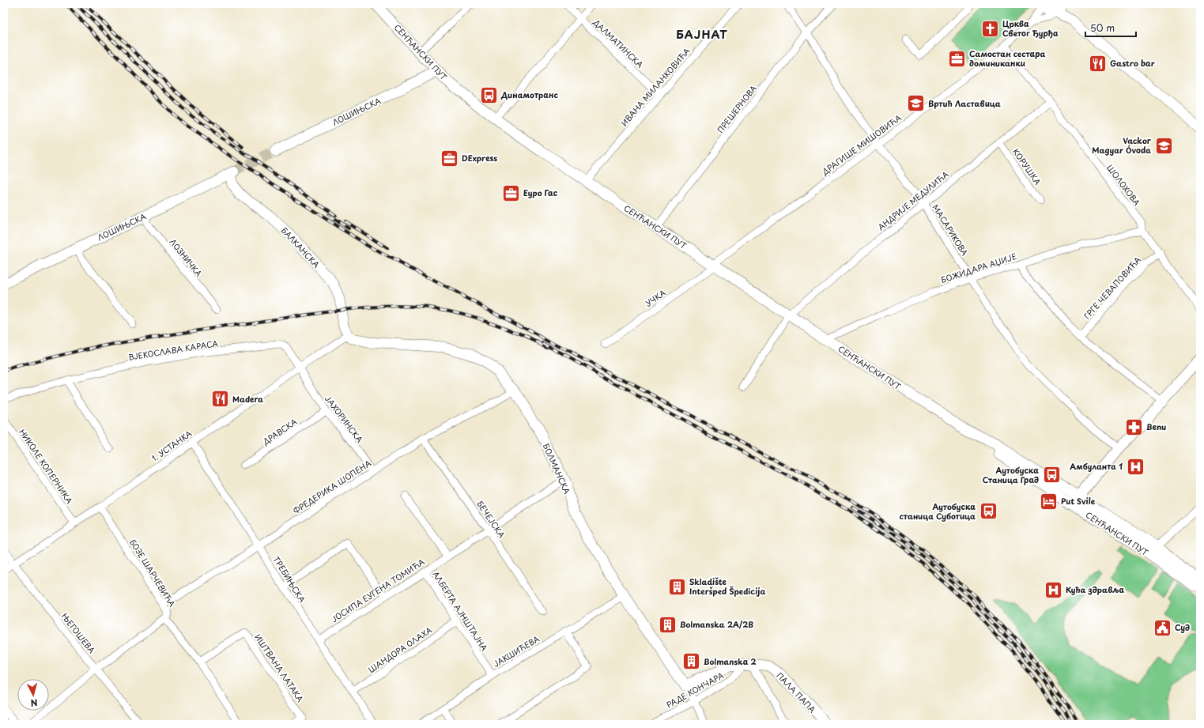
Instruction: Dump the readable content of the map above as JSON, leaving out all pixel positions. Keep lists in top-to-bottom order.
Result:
{
  "streets": {
    "street": [
      "ДАЛМАТИНСКА",
      "СЕНЋАНСКИ ПУТ",
      "ИВАНА МИЛАНКОВИЋА",
      "ПРЕШЕРНОВА",
      "ЛОШИЊСКА",
      "ДРАГИШЕ МИШОВИЋА",
      "КОРУШКА",
      "ШОЛОХОВА",
      "АНДРИЈЕ МЕДУЛИЋА",
      "МАСАРИКОВА",
      "БАЛКАНСКА",
      "ЛОЗНИЧКА",
      "БОЖИДАРА АЏИЈЕ",
      "ГРГЕ ЧЕВАПОВИЋА",
      "УЧКА",
      "ВЈЕКОСЛАВА КАРАСА",
      "ЈАХОРИНСКА",
      "ДРАВСКА",
      "1. УСТАНКА",
      "НИКОЛЕ КОПЕРНИКА",
      "БОЛМАНСКА",
      "ФРЕДЕРИКА ШОПЕНА",
      "БЕЧЕЈСКА",
      "БОЗЕ ШАРЧЕВИЋА",
      "ТРЕБИЊСКА",
      "ЈОСИПА ЕУГЕНА ТОМИЋА",
      "АЛБЕРТА АЈНШТАЈНА",
      "ЊЕГОШЕВА",
      "ШАНДОРА ОЛАХА",
      "ЈАКШИЋЕВА",
      "ИШТВАНА ЛАТАКА",
      "РАДЕ КОНЧАРА",
      "ПАЛА ПАПА"
    ]
  },
  "crossings": [
    ["ДАЛМАТИНСКА", "ИВАНА МИЛАНКОВИЋА"],
    ["СЕНЋАНСКИ ПУТ", "ИВАНА МИЛАНКОВИЋА"],
    ["СЕНЋАНСКИ ПУТ", "ПРЕШЕРНОВА"],
    ["СЕНЋАНСКИ ПУТ", "ЛОШИЊСКА"],
    ["СЕНЋАНСКИ ПУТ", "ДРАГИШЕ МИШОВИЋА"],
    ["СЕНЋАНСКИ ПУТ", "АНДРИЈЕ МЕДУЛИЋА"],
    ["СЕНЋАНСКИ ПУТ", "БОЖИДАРА АЏИЈЕ"],
    ["СЕНЋАНСКИ ПУТ", "УЧКА"],
    ["ПРЕШЕРНОВА", "МАСАРИКОВА"],
    ["ЛОШИЊСКА", "БАЛКАНСКА"],
    ["ЛОШИЊСКА", "ЛОЗНИЧКА"],
    ["ДРАГИШЕ МИШОВИЋА", "ШОЛОХОВА"],
    ["ДРАГИШЕ МИШОВИЋА", "МАСАРИКОВА"],
    ["ДРАГИШЕ МИШОВИЋА", "УЧКА"],
    ["КОРУШКА", "АНДРИЈЕ МЕДУЛИЋА"],
    ["ШОЛОХОВА", "АНДРИЈЕ МЕДУЛИЋА"],
    ["ШОЛОХОВА", "БОЖИДАРА АЏИЈЕ"],
    ["ШОЛОХОВА", "ГРГЕ ЧЕВАПОВИЋА"],
    ["АНДРИЈЕ МЕДУЛИЋА", "МАСАРИКОВА"],
    ["МАСАРИКОВА", "БОЖИДАРА АЏИЈЕ"],
    ["БАЛКАНСКА", "1. УСТАНКА"],
    ["БАЛКАНСКА", "БОЛМАНСКА"],
    ["ВЈЕКОСЛАВА КАРАСА", "ЈАХОРИНСКА"],
    ["ЈАХОРИНСКА", "ДРАВСКА"],
    ["ЈАХОРИНСКА", "1. УСТАНКА"],
    ["ЈАХОРИНСКА", "ФРЕДЕРИКА ШОПЕНА"],
    ["1. УСТАНКА", "НИКОЛЕ КОПЕРНИКА"],
    ["1. УСТАНКА", "БОЛМАНСКА"],
    ["1. УСТАНКА", "БОЗЕ ШАРЧЕВИЋА"],
    ["1. УСТАНКА", "ТРЕБИЊСКА"],
    ["1. УСТАНКА", "ЊЕГОШЕВА"],
    ["БОЛМАНСКА", "ФРЕДЕРИКА ШОПЕНА"],
    ["БОЛМАНСКА", "ЈОСИПА ЕУГЕНА ТОМИЋА"],
    ["БОЛМАНСКА", "ЈАКШИЋЕВА"],
    ["БОЛМАНСКА", "РАДЕ КОНЧАРА"],
    ["БОЛМАНСКА", "ПАЛА ПАПА"],
    ["ФРЕДЕРИКА ШОПЕНА", "БЕЧЕЈСКА"],
    ["ФРЕДЕРИКА ШОПЕНА", "БОЗЕ ШАРЧЕВИЋА"],
    ["ФРЕДЕРИКА ШОПЕНА", "ТРЕБИЊСКА"],
    ["БЕЧЕЈСКА", "ЈОСИПА ЕУГЕНА ТОМИЋА"],
    ["БОЗЕ ШАРЧЕВИЋА", "ИШТВАНА ЛАТАКА"],
    ["ТРЕБИЊСКА", "ЈОСИПА ЕУГЕНА ТОМИЋА"],
    ["ТРЕБИЊСКА", "ШАНДОРА ОЛАХА"],
    ["ЈОСИПА ЕУГЕНА ТОМИЋА", "АЛБЕРТА АЈНШТАЈНА"],
    ["АЛБЕРТА АЈНШТАЈНА", "ШАНДОРА ОЛАХА"],
    ["АЛБЕРТА АЈНШТАЈНА", "ЈАКШИЋЕВА"],
    ["РАДЕ КОНЧАРА", "ПАЛА ПАПА"]
  ],
  "districts": ["БАЈНАТ"],
  "places": {
    "church": ["Црква Светог Ђурђа"],
    "office": ["Самостан сестара доминиканки", "DExpress", "Еуро Гас"],
    "restaurant": ["Gastro bar", "Madera"],
    "bus stop": ["Динамотранс", "Аутобуска Станица Град", "Аутобуска станица Суботица"],
    "school or university": ["Вртић Ластавица", "Vackor Magyar Óvoda"],
    "pharmacy": ["Benu"],
    "hospital": ["Амбуланта 1", "Кућа здравља"],
    "hotel": ["Put Svile"],
    "building": ["Skladište Interšped Špedicija", "Bolmanska 2A/2B", "Bolmanska 2"],
    "public building": ["Суд"]
  },
  "scale_bar": "50 m",
  "north": "bottom"
}
